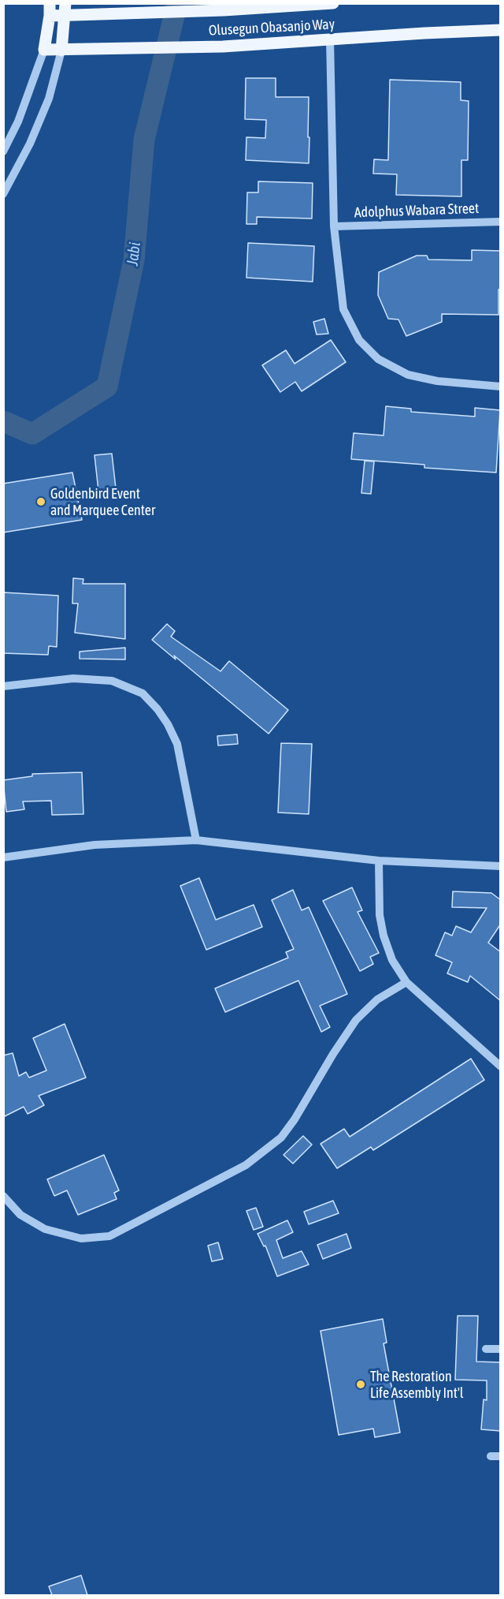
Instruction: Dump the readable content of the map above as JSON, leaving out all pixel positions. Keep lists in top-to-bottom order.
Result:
{
  "streets": {
    "main road": ["Olusegun Obasanjo Way"],
    "street": ["Adolphus Wabara Street"]
  },
  "water": ["Jabi"],
  "places": ["Goldenbird Event and Marquee Center", "The Restoration Life Assembly Int'l"]
}
